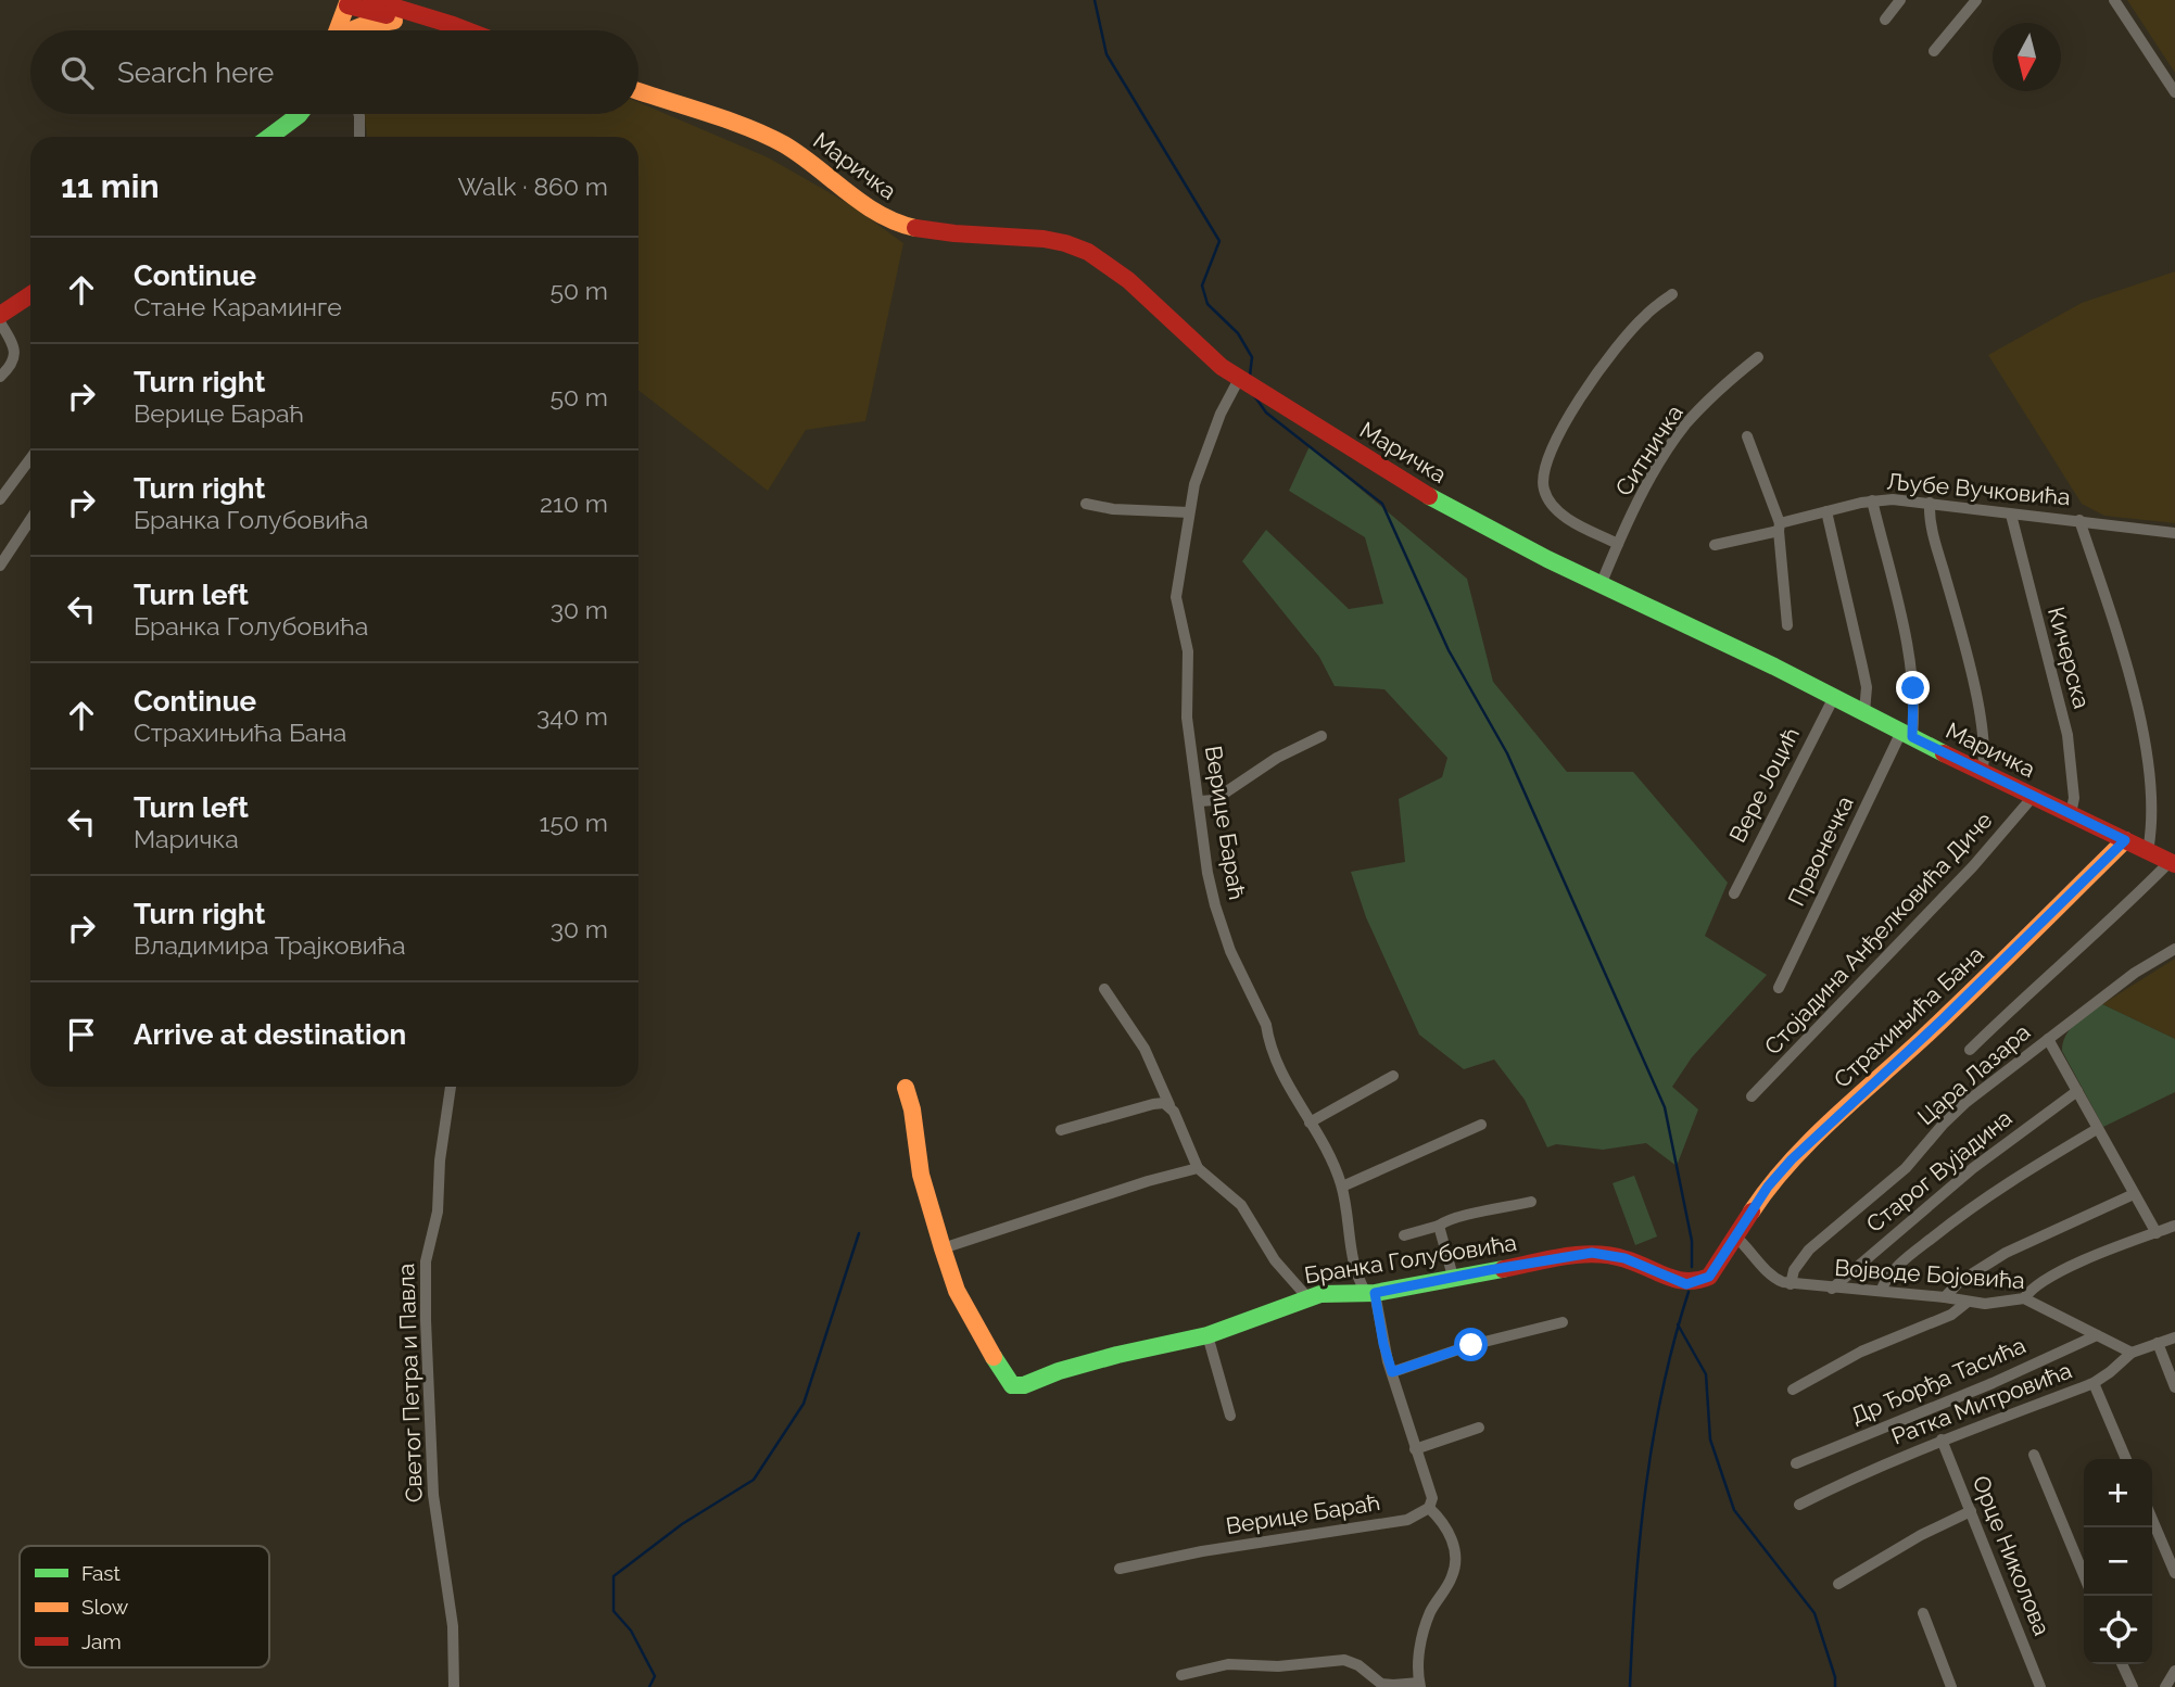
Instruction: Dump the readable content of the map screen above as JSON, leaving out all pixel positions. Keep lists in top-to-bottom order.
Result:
{
  "streets": {
    "street": [
      "Маричка",
      "Ситничка",
      "Љубе Вучковића",
      "Кичерска",
      "Вере Јоцић",
      "Верице Бараћ",
      "Првонечка",
      "Стојадина Анђелковића Диче",
      "Страхињића Бана",
      "Цара Лазара",
      "Старог Вујадина",
      "Бранка Голубовића",
      "Војводе Бојовића",
      "Др Ђорђа Тасића",
      "Светог Петра и Павла",
      "Ратка Митровића",
      "Орце Николова"
    ]
  },
  "crossings": [
    ["Маричка", "Ситничка"],
    ["Маричка", "Кичерска"],
    ["Маричка", "Вере Јоцић"],
    ["Маричка", "Верице Бараћ"],
    ["Маричка", "Првонечка"],
    ["Маричка", "Стојадина Анђелковића Диче"],
    ["Маричка", "Страхињића Бана"],
    ["Љубе Вучковића", "Кичерска"],
    ["Верице Бараћ", "Бранка Голубовића"],
    ["Страхињића Бана", "Бранка Голубовића"],
    ["Страхињића Бана", "Војводе Бојовића"],
    ["Цара Лазара", "Војводе Бојовића"],
    ["Старог Вујадина", "Војводе Бојовића"],
    ["Бранка Голубовића", "Војводе Бојовића"],
    ["Војводе Бојовића", "Др Ђорђа Тасића"],
    ["Војводе Бојовића", "Ратка Митровића"],
    ["Ратка Митровића", "Орце Николова"]
  ],
  "legend": ["Fast", "Slow", "Jam"],
  "north": "bottom",
  "page": {
    "search": "Search here",
    "heading": ["11 min", "Walk · 860 m"],
    "list": [
      ["Continue", "Стане Караминге", "50 m"],
      ["Turn right", "Верице Бараћ", "50 m"],
      ["Turn right", "Бранка Голубовића", "210 m"],
      ["Turn left", "Бранка Голубовића", "30 m"],
      ["Continue", "Страхињића Бана", "340 m"],
      ["Turn left", "Маричка", "150 m"],
      ["Turn right", "Владимира Трајковића", "30 m"],
      "Arrive at destination"
    ],
    "map_buttons": ["+", "−"]
  }
}
